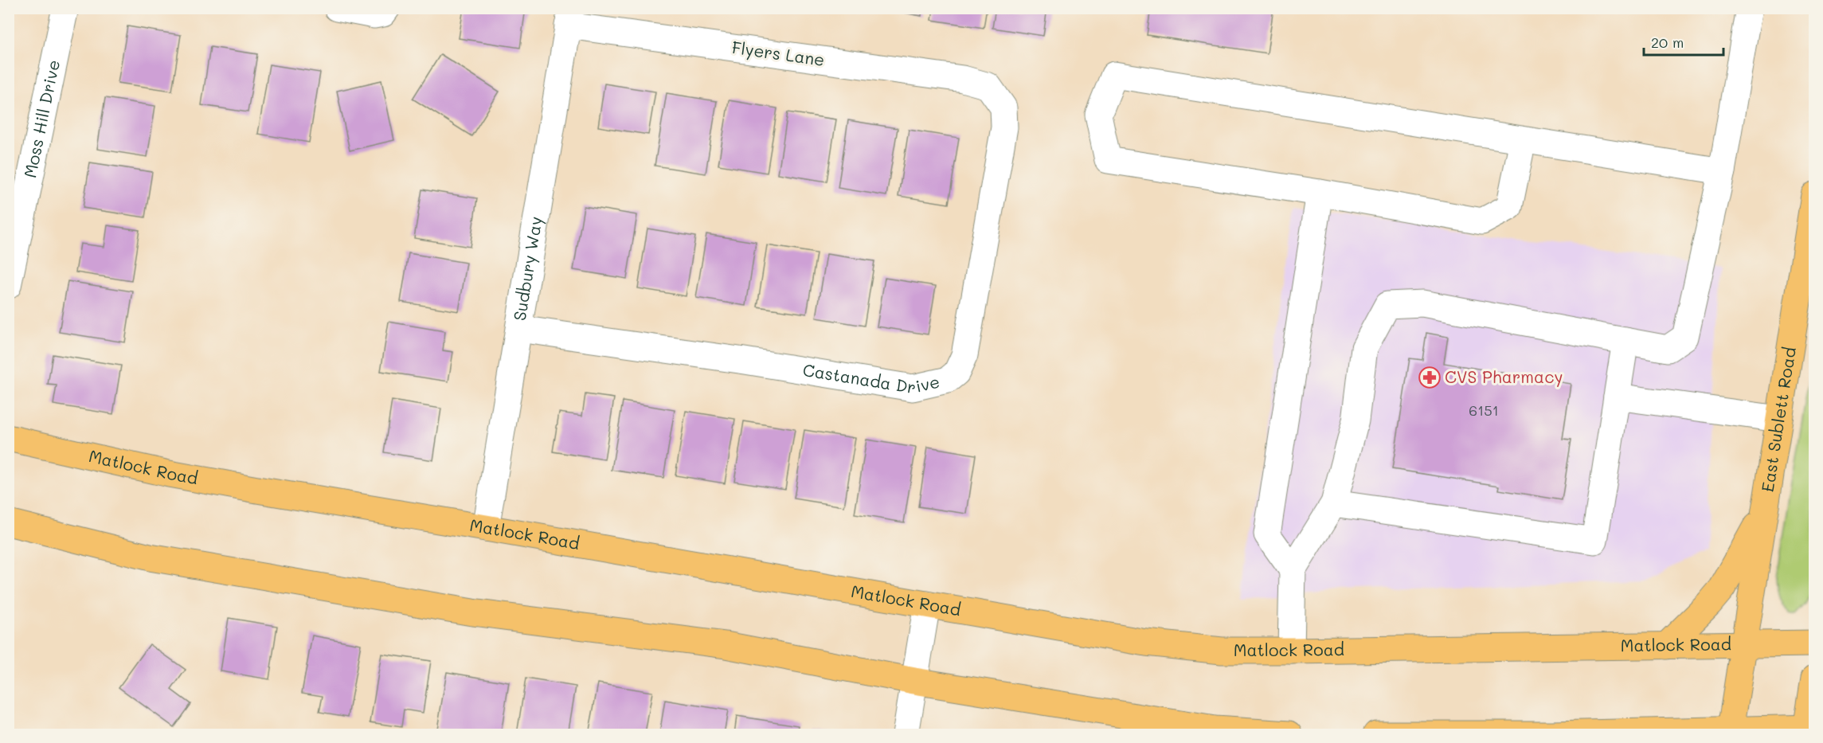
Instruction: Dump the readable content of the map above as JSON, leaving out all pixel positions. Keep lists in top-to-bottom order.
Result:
{
  "streets": {
    "main road": ["East Sublett Road", "Matlock Road"],
    "street": [
      "Flyers Lane",
      "Moss Hill Drive",
      "Sudbury Way",
      "Castanada Drive"
    ]
  },
  "crossings": [
    ["Flyers Lane", "Sudbury Way"],
    ["Flyers Lane", "Castanada Drive"],
    ["Sudbury Way", "Castanada Drive"],
    ["Sudbury Way", "Matlock Road"],
    ["East Sublett Road", "Matlock Road"]
  ],
  "places": {
    "pharmacy": ["CVS Pharmacy"]
  },
  "house_numbers": ["6151"],
  "scale_bar": "20 m"
}
